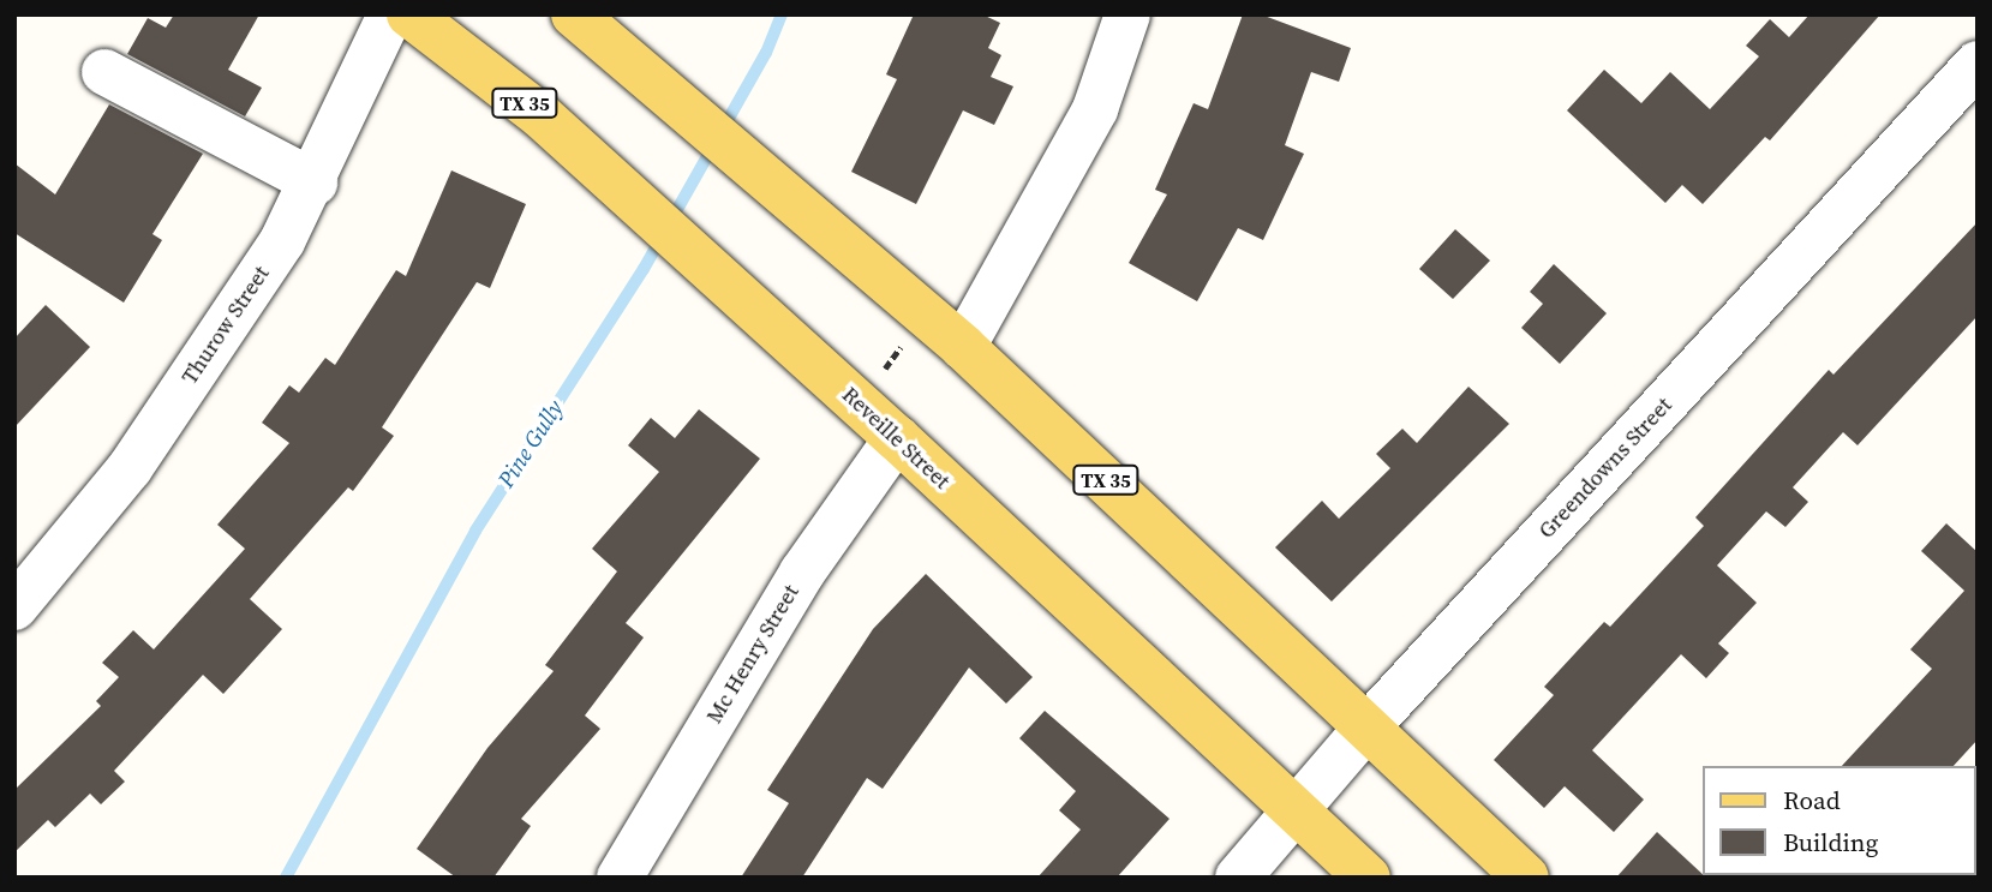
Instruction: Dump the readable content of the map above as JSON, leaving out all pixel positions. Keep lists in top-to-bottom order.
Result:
{
  "streets": {
    "main road": ["TX 35", "Reveille Street"],
    "street": ["Thurow Street", "Greendowns Street", "Mc Henry Street"]
  },
  "crossings": [
    ["TX 35", "Greendowns Street"],
    ["Reveille Street", "Greendowns Street"],
    ["Reveille Street", "Mc Henry Street"]
  ],
  "water": ["Pine Gully"],
  "legend": ["Road", "Building"]
}
